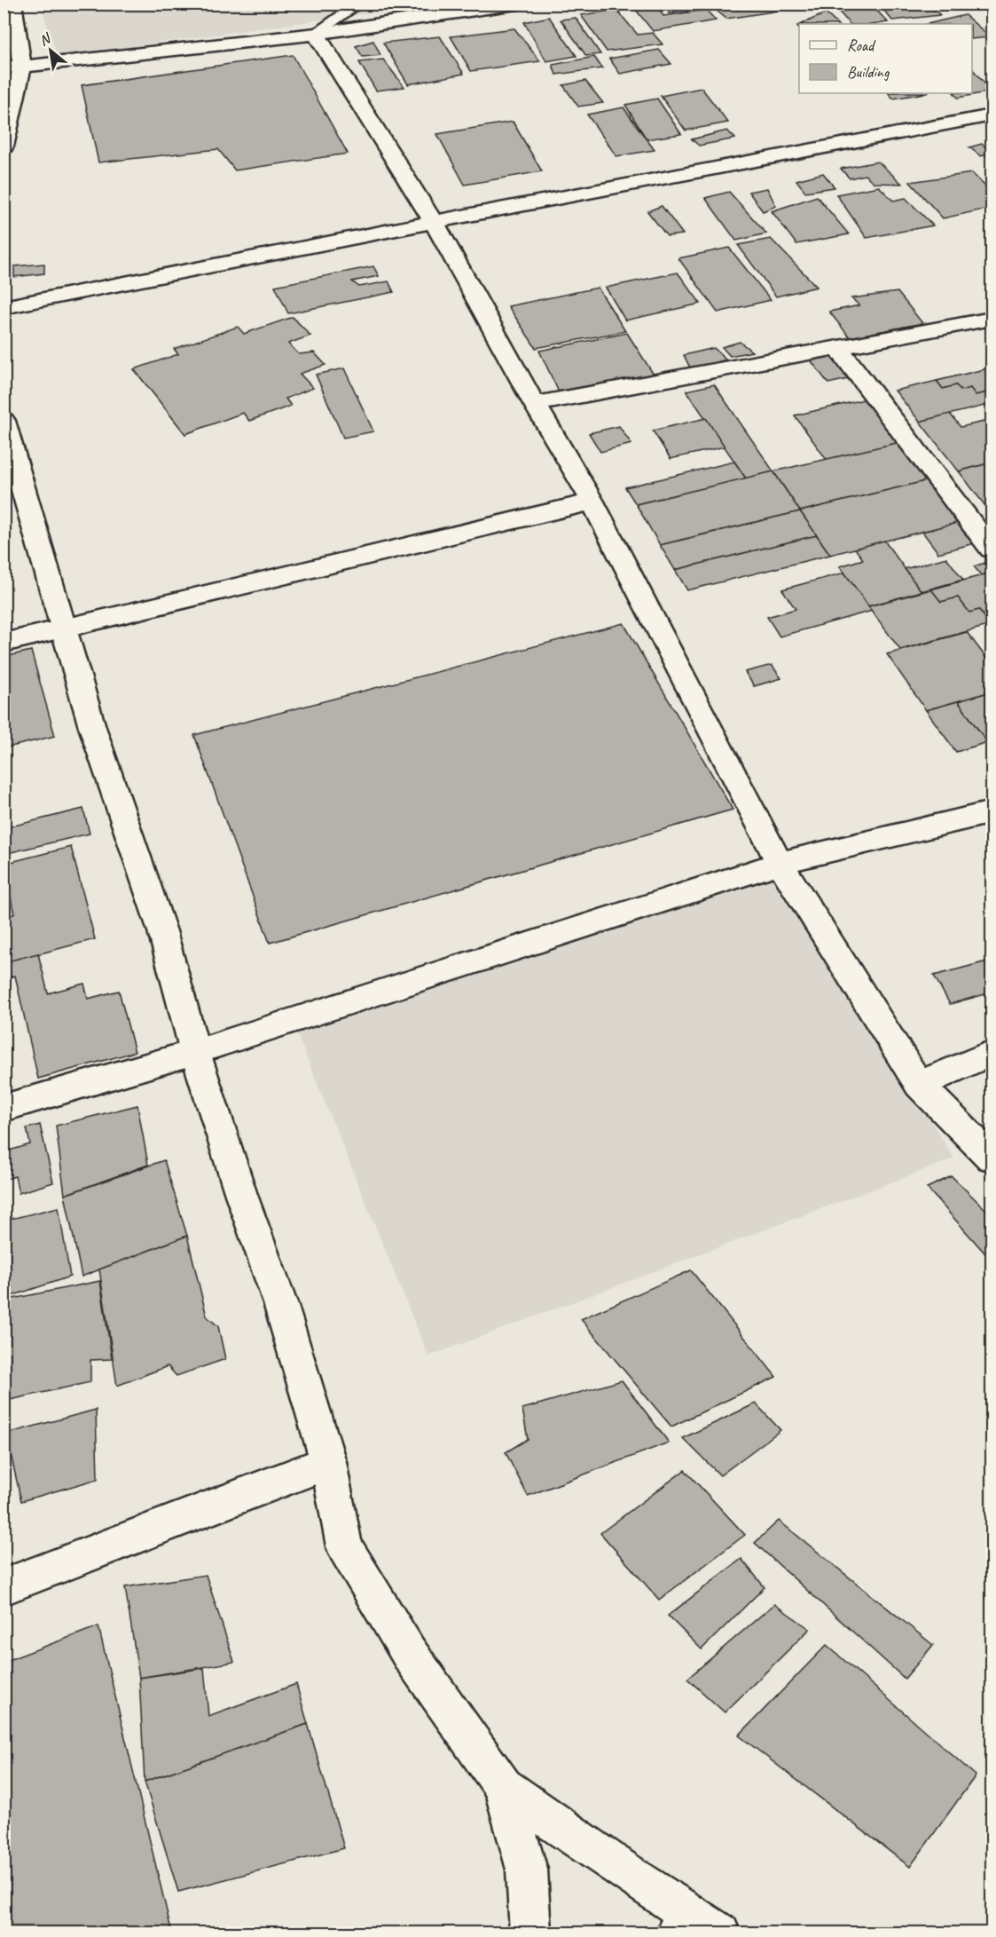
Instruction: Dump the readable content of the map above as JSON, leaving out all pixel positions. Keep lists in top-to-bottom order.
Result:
{
  "legend": ["Road", "Building"],
  "north": "top left"
}
